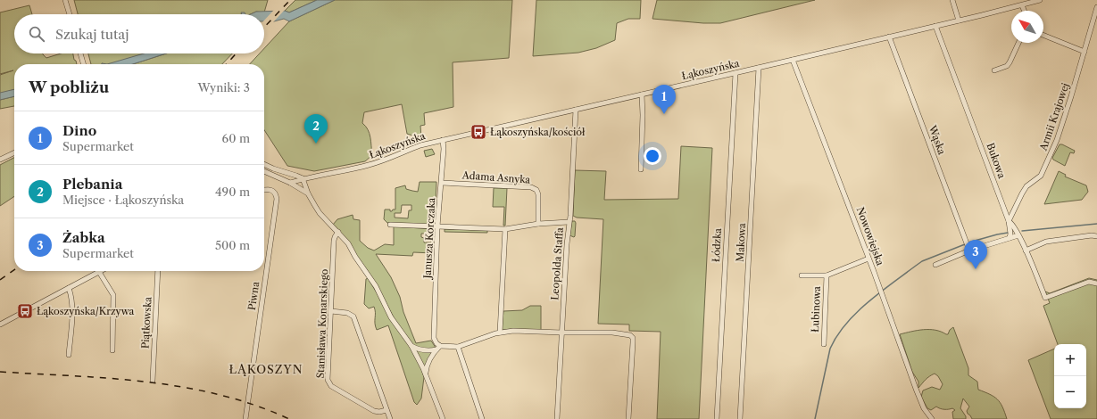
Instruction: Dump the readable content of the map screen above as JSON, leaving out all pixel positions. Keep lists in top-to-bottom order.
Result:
{
  "streets": {
    "street": [
      "Łąkoszyńska",
      "Armii Krajowej",
      "Wąska",
      "Bukowa",
      "Adama Asnyka",
      "Nowowiejska",
      "Janusza Korczaka",
      "Makowa",
      "Łódzka",
      "Leopolda Staffa",
      "Piwna",
      "Łubinowa",
      "Piątkowska",
      "Stanisława Konarskiego"
    ]
  },
  "crossings": [
    ["Łąkoszyńska", "Wąska"],
    ["Łąkoszyńska", "Bukowa"],
    ["Łąkoszyńska", "Nowowiejska"],
    ["Łąkoszyńska", "Janusza Korczaka"],
    ["Łąkoszyńska", "Makowa"],
    ["Łąkoszyńska", "Łódzka"],
    ["Łąkoszyńska", "Leopolda Staffa"],
    ["Armii Krajowej", "Bukowa"],
    ["Adama Asnyka", "Janusza Korczaka"],
    ["Nowowiejska", "Łubinowa"]
  ],
  "districts": ["ŁĄKOSZYN"],
  "places": {
    "bus stop": ["Łąkoszyńska/kościół", "Łąkoszyńska/Krzywa"]
  },
  "north": "top left",
  "page": {
    "search": "Szukaj tutaj",
    "heading": ["W pobliżu", "Wyniki: 3"],
    "pins": ["1", "2", "3"],
    "list": [
      {
        "mark": "1",
        "name": "Dino",
        "note": "Supermarket",
        "value": "60 m"
      },
      {
        "mark": "2",
        "name": "Plebania",
        "note": "Miejsce · Łąkoszyńska",
        "value": "490 m"
      },
      {
        "mark": "3",
        "name": "Żabka",
        "note": "Supermarket",
        "value": "500 m"
      }
    ],
    "map_buttons": ["+", "−"]
  }
}
